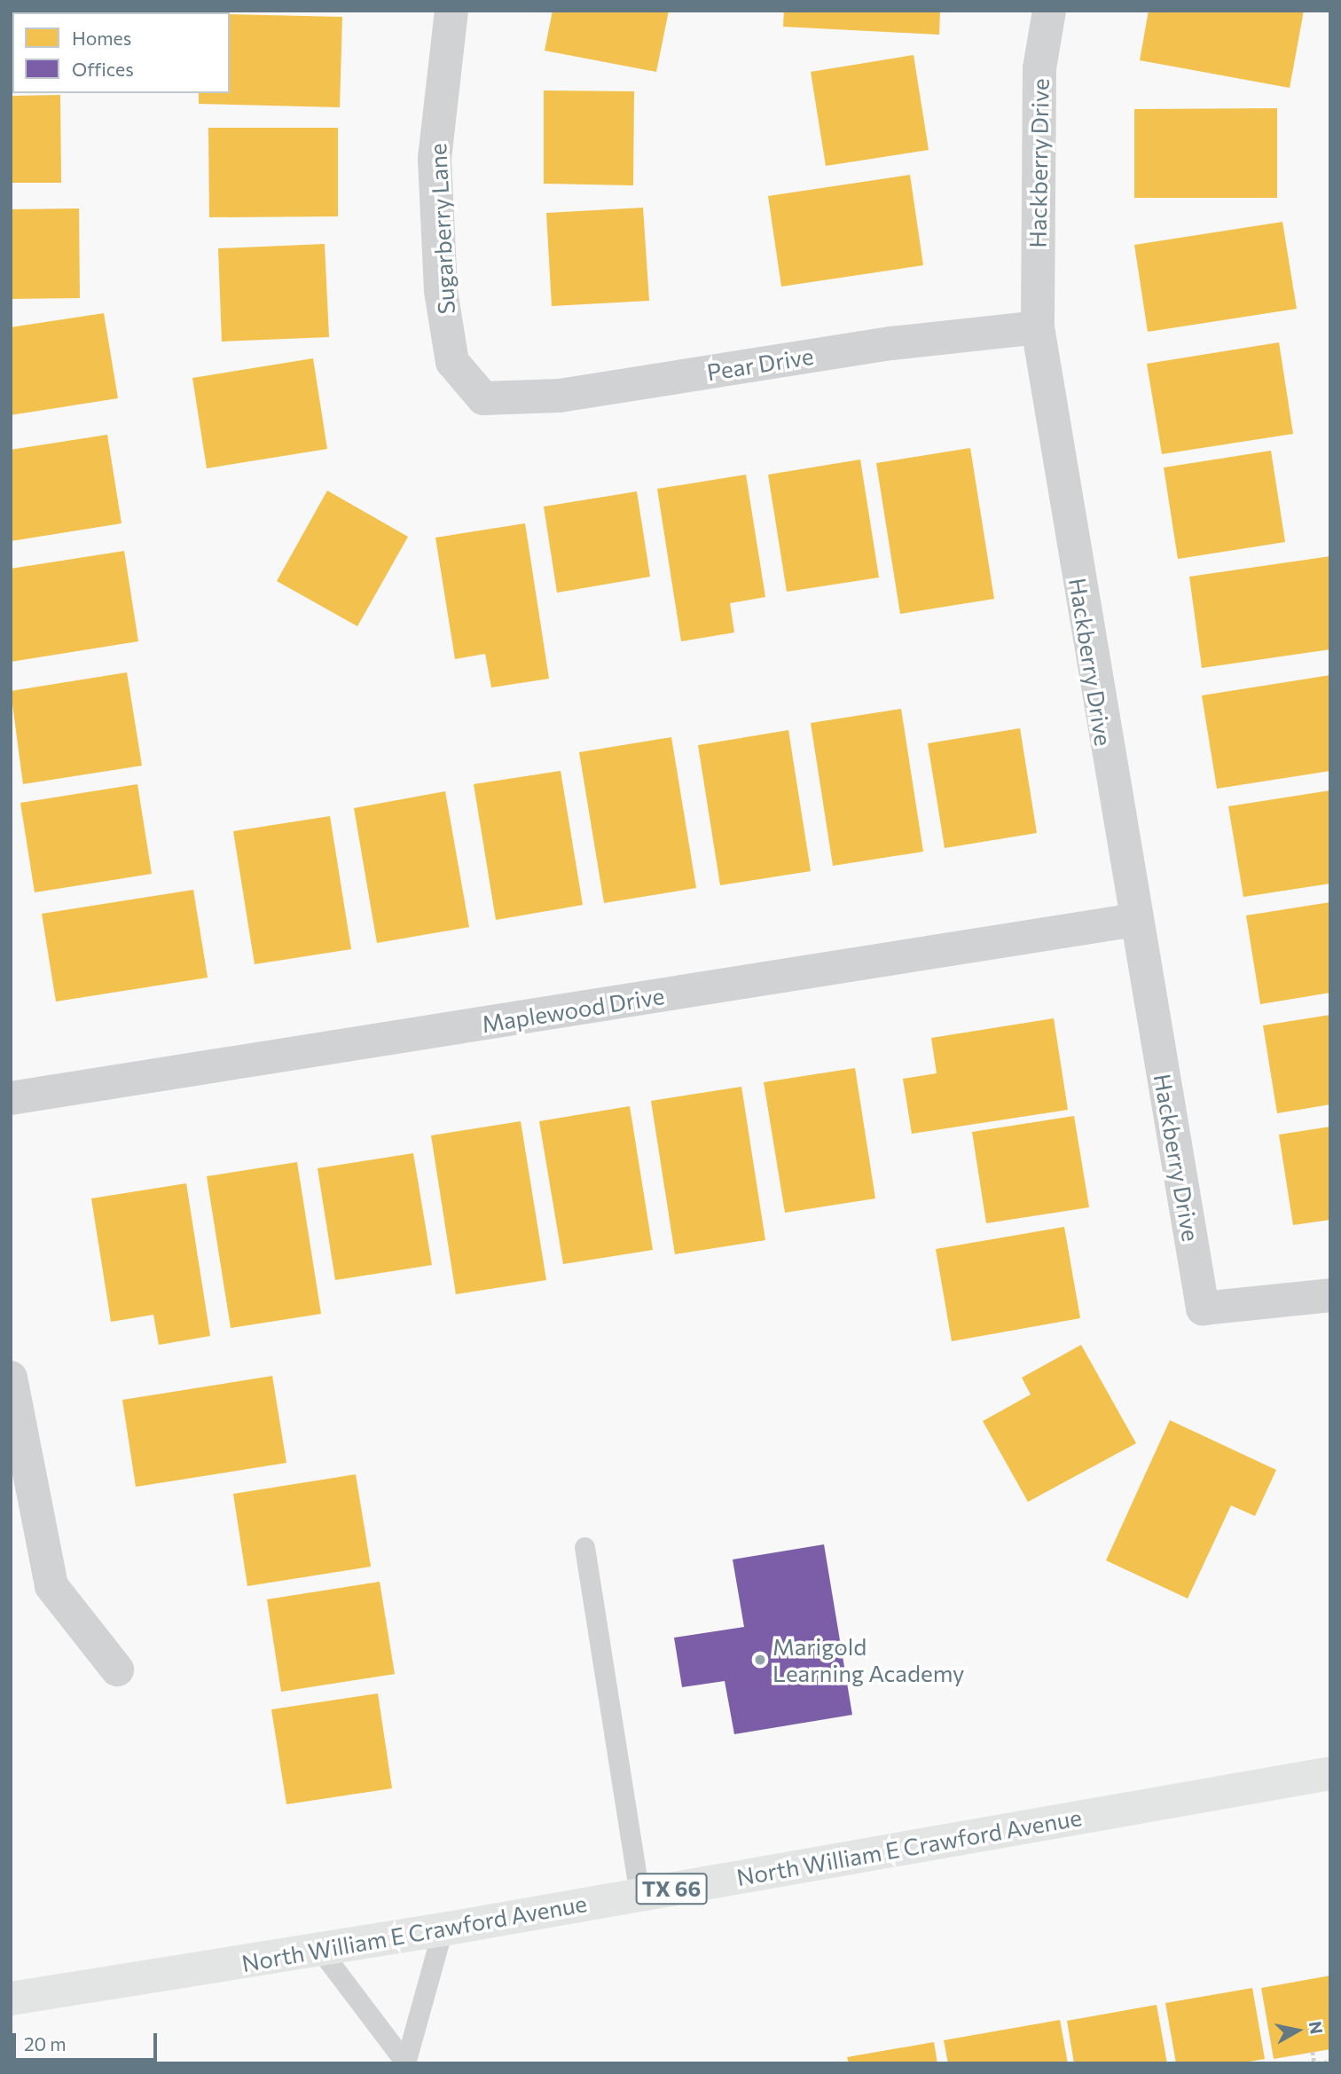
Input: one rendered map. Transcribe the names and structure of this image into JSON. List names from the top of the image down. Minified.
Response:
{"streets":{"main road":["North William E Crawford Avenue","TX 66"],"street":["Hackberry Drive","Sugarberry Lane","Pear Drive","Maplewood Drive"]},"crossings":[["Hackberry Drive","Pear Drive"],["Hackberry Drive","Maplewood Drive"],["Sugarberry Lane","Pear Drive"]],"places":["Marigold Learning Academy"],"legend":["Homes","Offices"],"scale_bar":"20 m","north":"right"}
